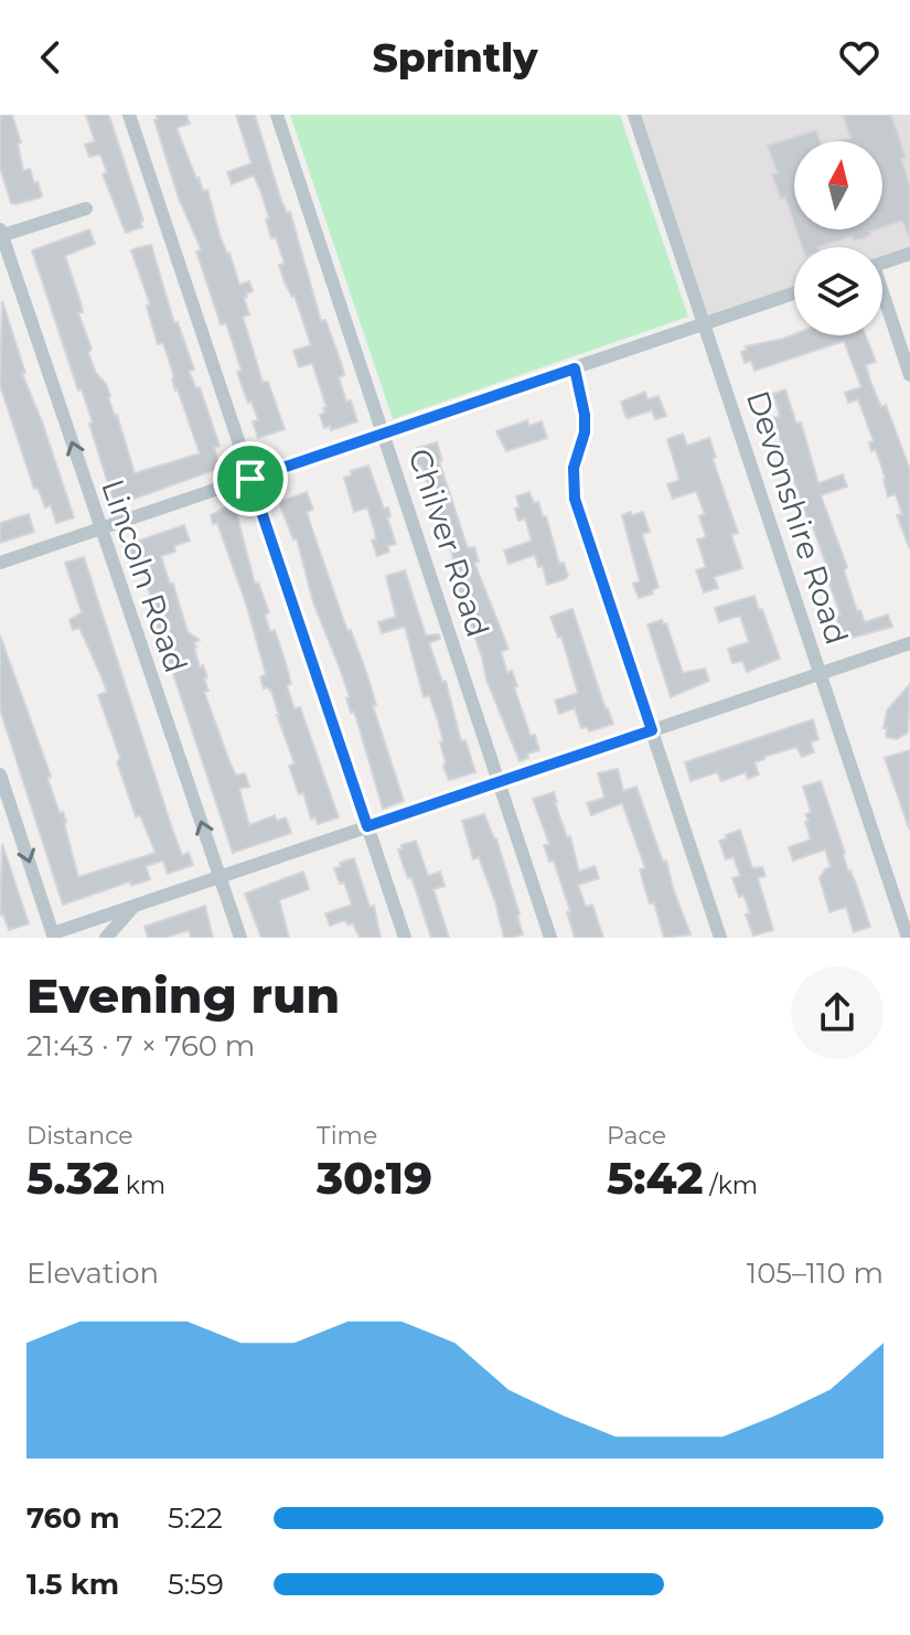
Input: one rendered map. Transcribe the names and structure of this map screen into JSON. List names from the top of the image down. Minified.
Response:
{"streets":{"street":["Devonshire Road","Chilver Road","Lincoln Road"]},"one_way":["Lincoln Road"],"north":"top","page":{"header":"Sprintly","heading":["Evening run","21:43 · 7 × 760 m"],"stats":[["Distance","5.32 km"],["Time","30:19"],["Pace","5:42 /km"]],"chart":["Elevation","105–110 m"],"list":[{"name":"760 m","note":"5:22"},{"name":"1.5 km","note":"5:59"}]}}
